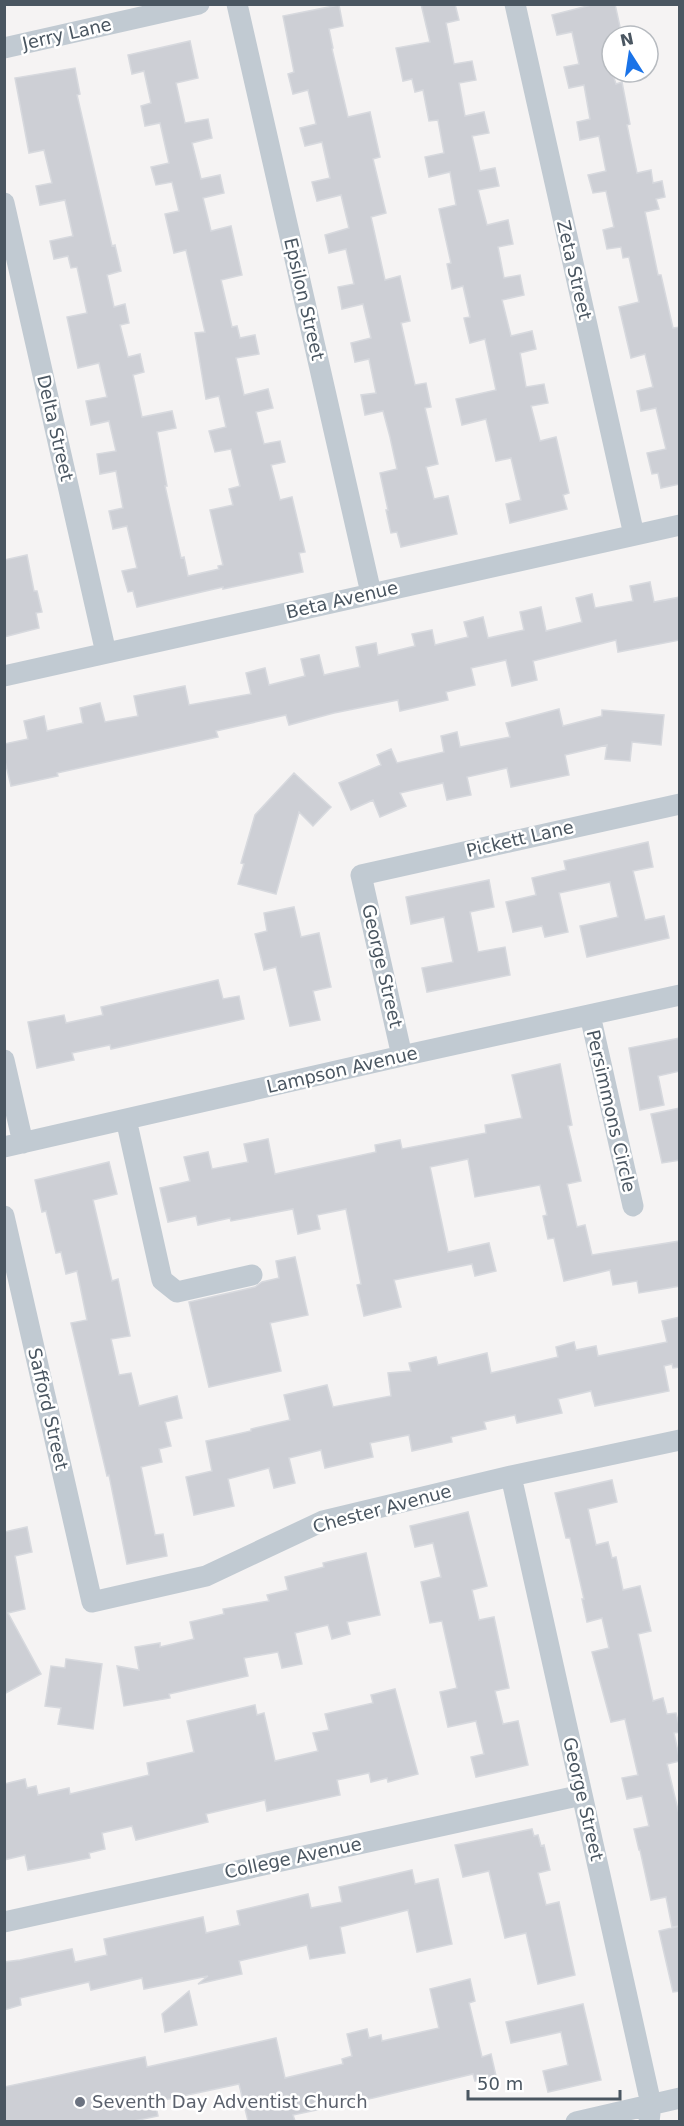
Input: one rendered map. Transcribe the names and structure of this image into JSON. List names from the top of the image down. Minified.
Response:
{"streets":{"street":["Jerry Lane","Zeta Street","Epsilon Street","Delta Street","Beta Avenue","Pickett Lane","George Street","Lampson Avenue","Persimmons Circle","Safford Street","Chester Avenue","College Avenue"]},"crossings":[["Zeta Street","Beta Avenue"],["Epsilon Street","Beta Avenue"],["Delta Street","Beta Avenue"],["Pickett Lane","George Street"],["George Street","Lampson Avenue"],["George Street","Chester Avenue"],["George Street","College Avenue"],["Lampson Avenue","Persimmons Circle"],["Safford Street","Chester Avenue"]],"places":["Seventh Day Adventist Church"],"scale_bar":"50 m","north":"top"}
